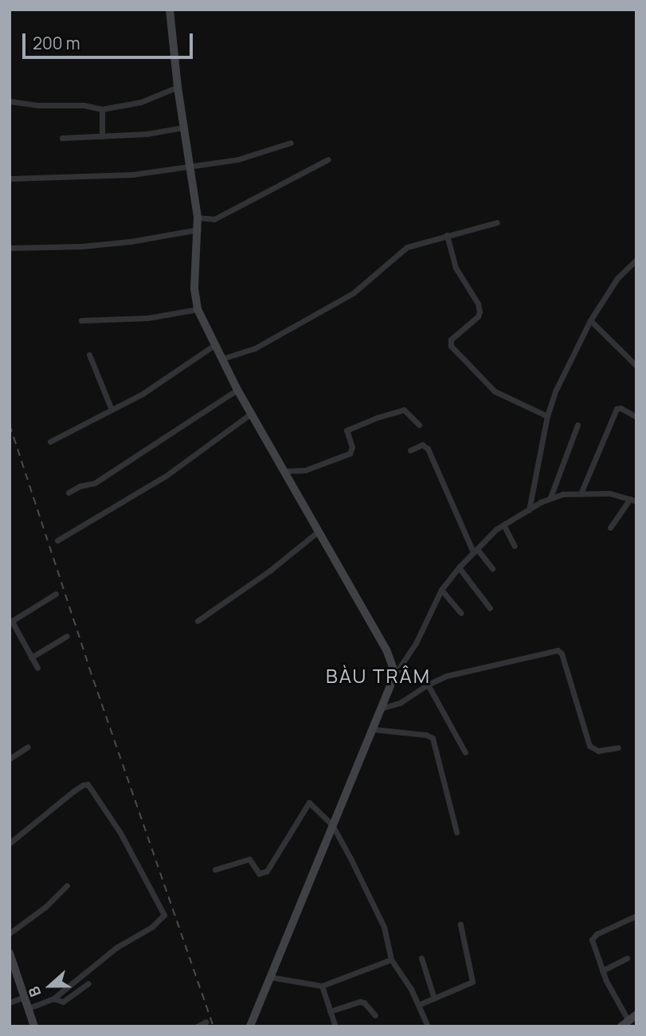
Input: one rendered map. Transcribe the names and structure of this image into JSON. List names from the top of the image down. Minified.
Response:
{"districts":["BÀU TRÂM"],"scale_bar":"200 m","north":"left"}
